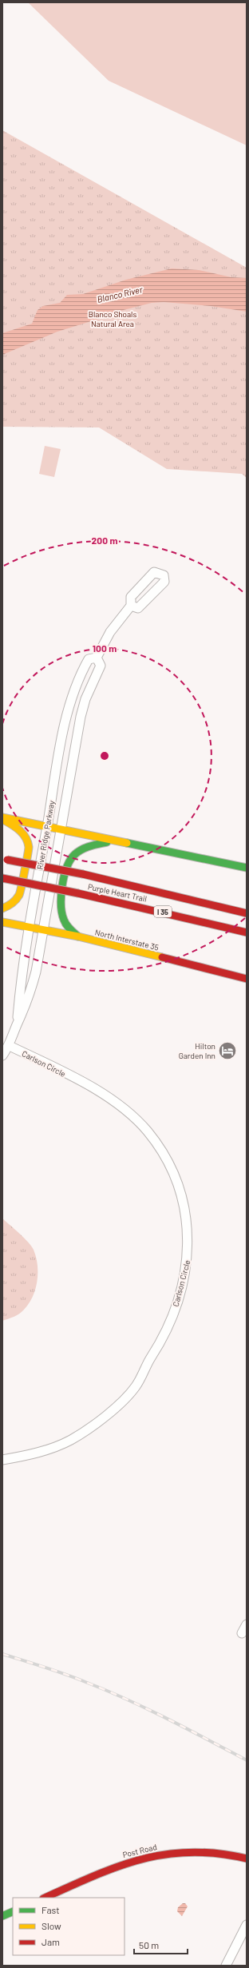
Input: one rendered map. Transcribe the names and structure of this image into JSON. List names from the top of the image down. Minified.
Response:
{"streets":{"main road":["Purple Heart Trail","I 35","North Interstate 35","Post Road"],"street":["River Ridge Parkway","Carlson Circle"]},"crossings":[["River Ridge Parkway","North Interstate 35"],["River Ridge Parkway","Carlson Circle"]],"water":["Blanco River"],"parks":["Blanco Shoals Natural Area"],"places":{"hotel":["Hilton Garden Inn"]},"legend":["Fast","Slow","Jam"],"scale_bar":"50 m","rings":["200 m","100 m"]}
